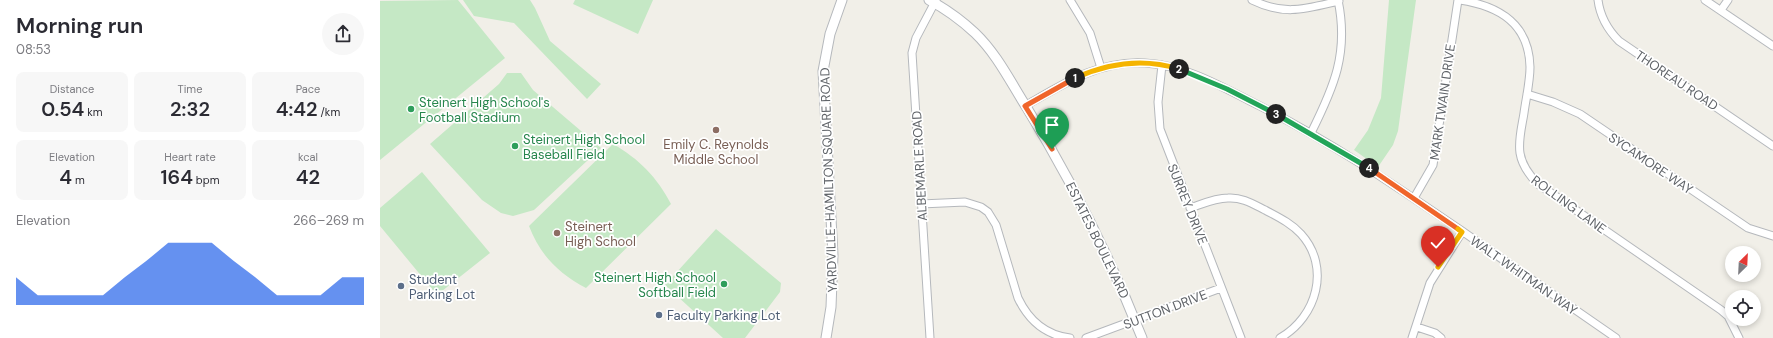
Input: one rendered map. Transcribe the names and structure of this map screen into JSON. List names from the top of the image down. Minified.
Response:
{"streets":{"street":["THOREAU ROAD","MARK TWAIN DRIVE","SYCAMORE WAY","ALBEMARLE ROAD","YARDVILLE-HAMILTON SQUARE ROAD","SURREY DRIVE","ROLLING LANE","ESTATES BOULEVARD","WALT WHITMAN WAY","SUTTON DRIVE"]},"crossings":[["MARK TWAIN DRIVE","ROLLING LANE"],["MARK TWAIN DRIVE","WALT WHITMAN WAY"],["SYCAMORE WAY","ROLLING LANE"],["ALBEMARLE ROAD","ESTATES BOULEVARD"],["SURREY DRIVE","WALT WHITMAN WAY"],["SURREY DRIVE","SUTTON DRIVE"],["ESTATES BOULEVARD","WALT WHITMAN WAY"],["ESTATES BOULEVARD","SUTTON DRIVE"]],"places":["Steinert High School's Football Stadium","Emily C. Reynolds Middle School","Steinert High School Baseball Field","Steinert High School","Steinert High School Softball Field","Student Parking Lot","Faculty Parking Lot"],"north":"top right","page":{"heading":["Morning run","08:53"],"pins":["2","1","3","4"],"stats":[["Distance","0.54 km"],["Time","2:32"],["Pace","4:42 /km"],["Elevation","4 m"],["Heart rate","164 bpm"],["kcal","42"]],"chart":["Elevation","266–269 m"]}}
